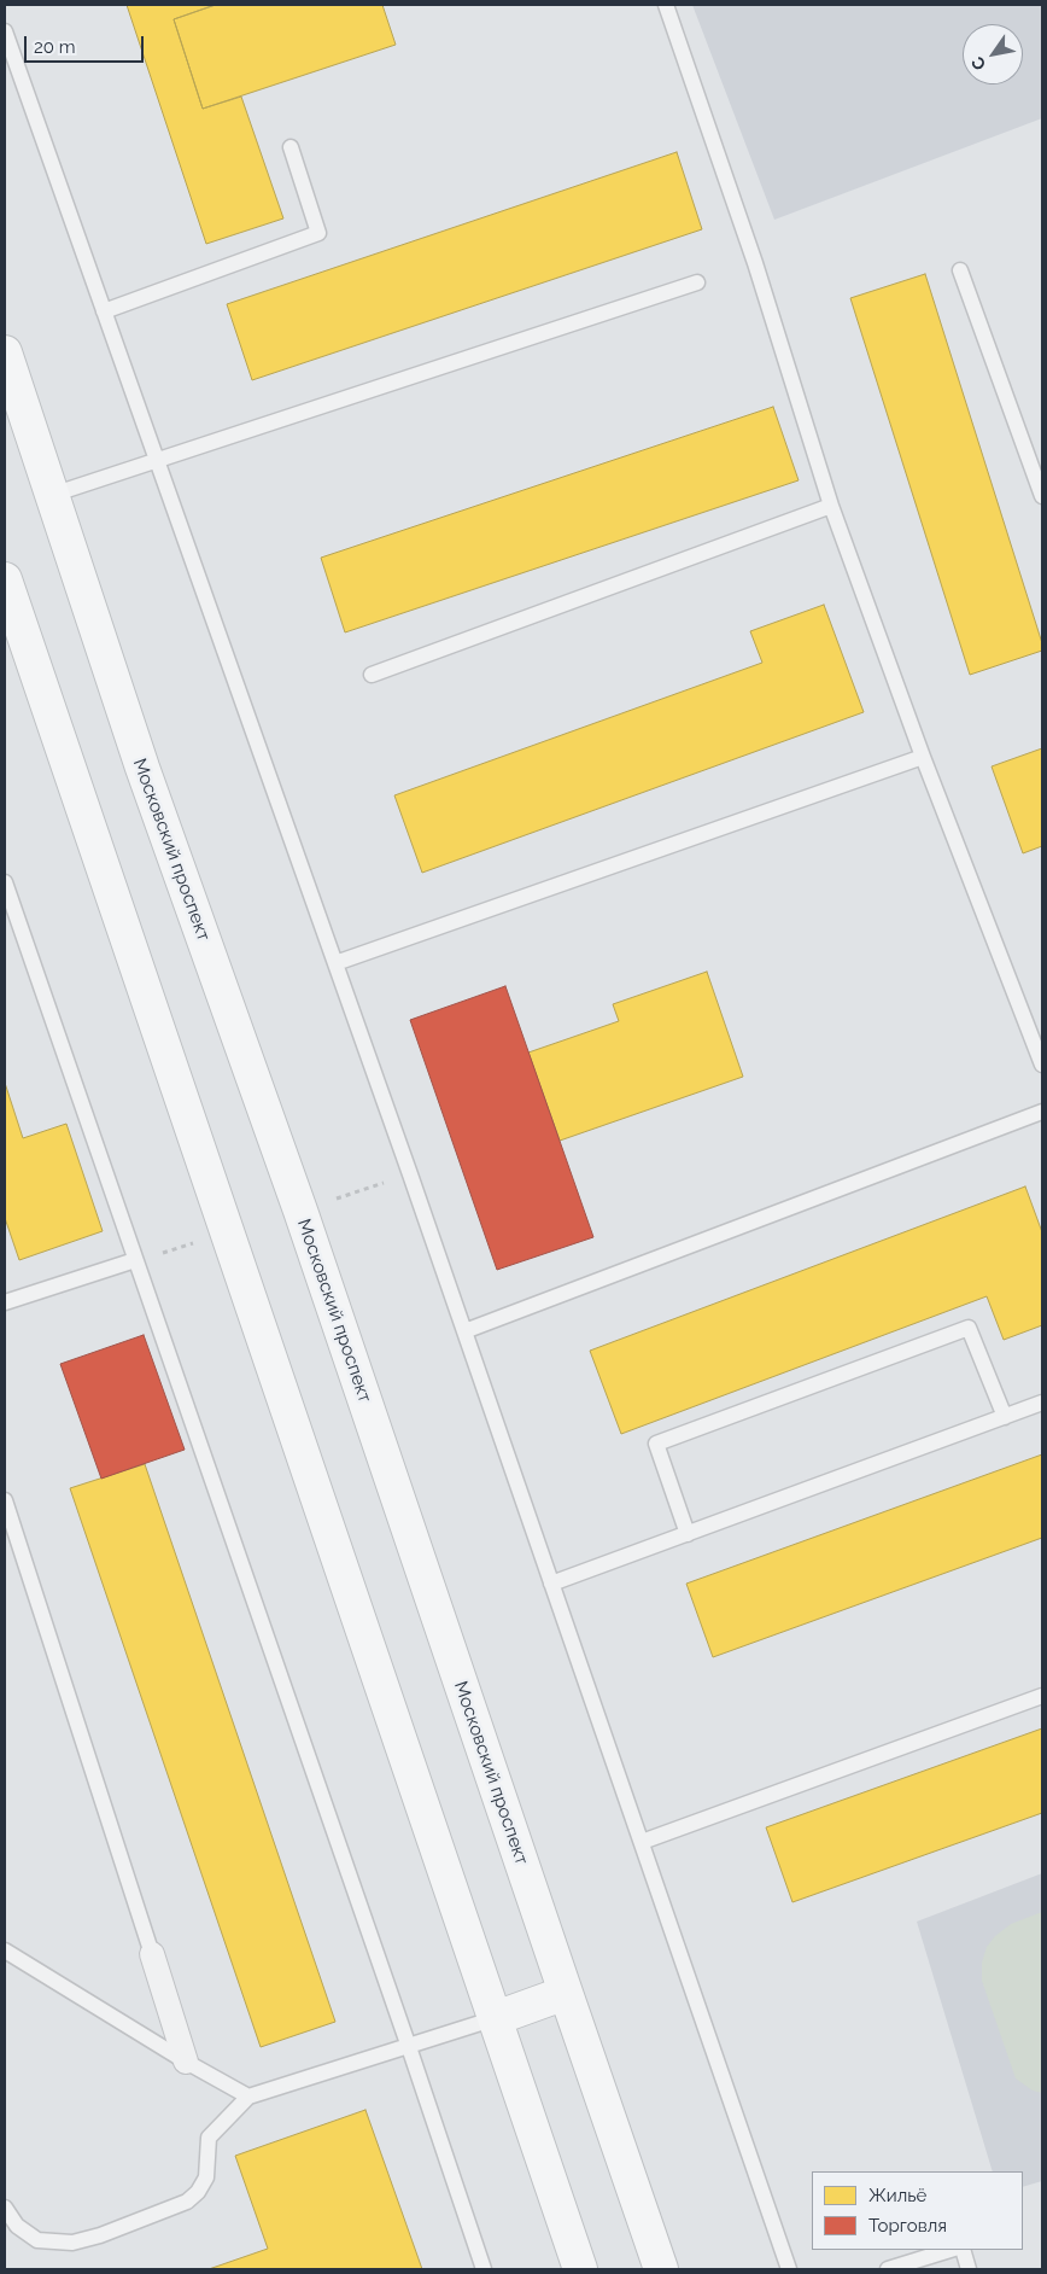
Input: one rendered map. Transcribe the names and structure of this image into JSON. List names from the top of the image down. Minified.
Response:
{"streets":{"main road":["Московский проспект"]},"legend":["Жильё","Торговля"],"scale_bar":"20 m","north":"bottom left"}
